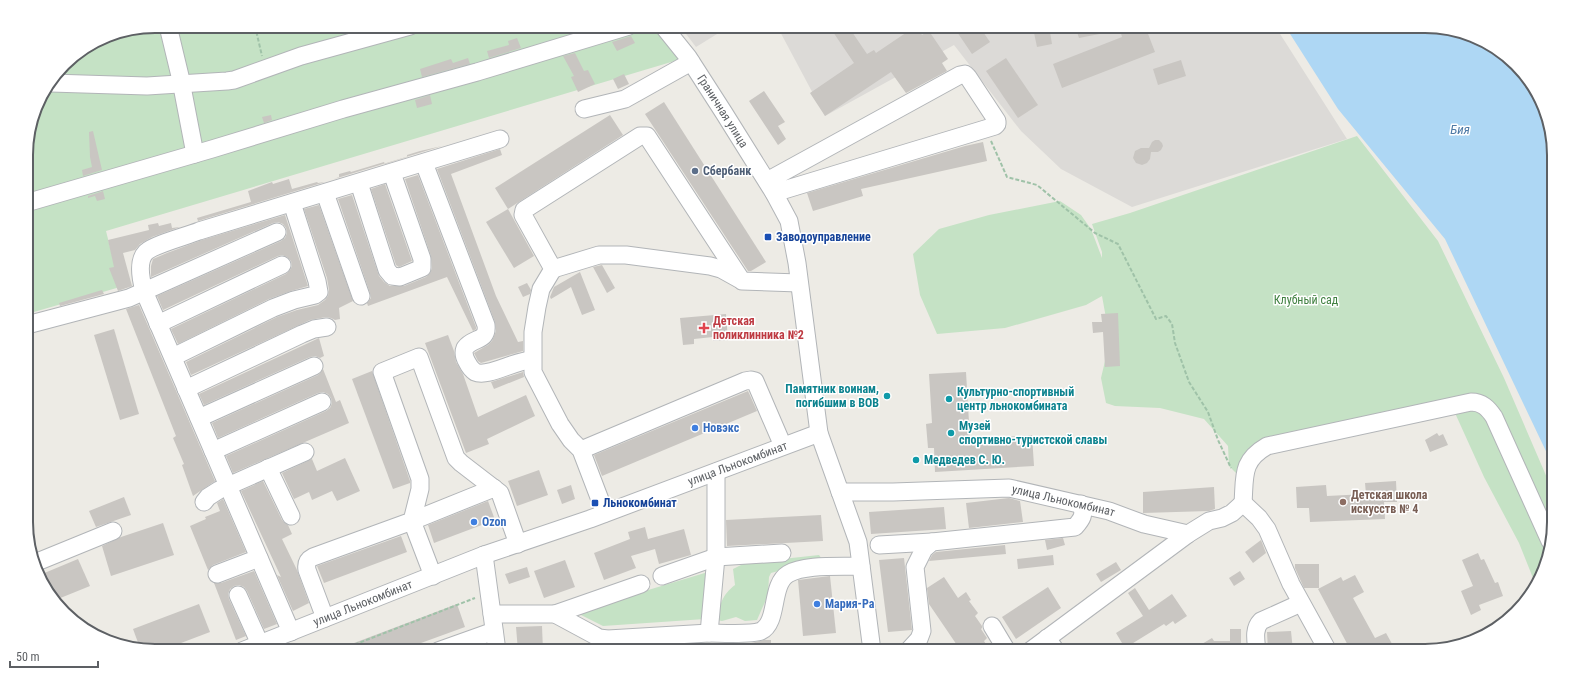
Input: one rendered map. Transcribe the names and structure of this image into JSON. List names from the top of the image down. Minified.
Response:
{"streets":{"street":["Граничная улица","улица Льнокомбинат"]},"crossings":[["Граничная улица","улица Льнокомбинат"]],"water":["Бия"],"parks":["Клубный сад"],"places":{"other":["Сбербанк","Памятник воинам, погибшим в ВОВ","Культурно-спортивный центр льнокомбината","Новэкс","Музей спортивно-туристской славы","Медведев С. Ю.","Детская школа искусств № 4","Ozon","Мария-Ра"],"transit":["Заводоуправление","Льнокомбинат"],"health":["Детская поликлинника №2"]},"scale_bar":"50 m"}
